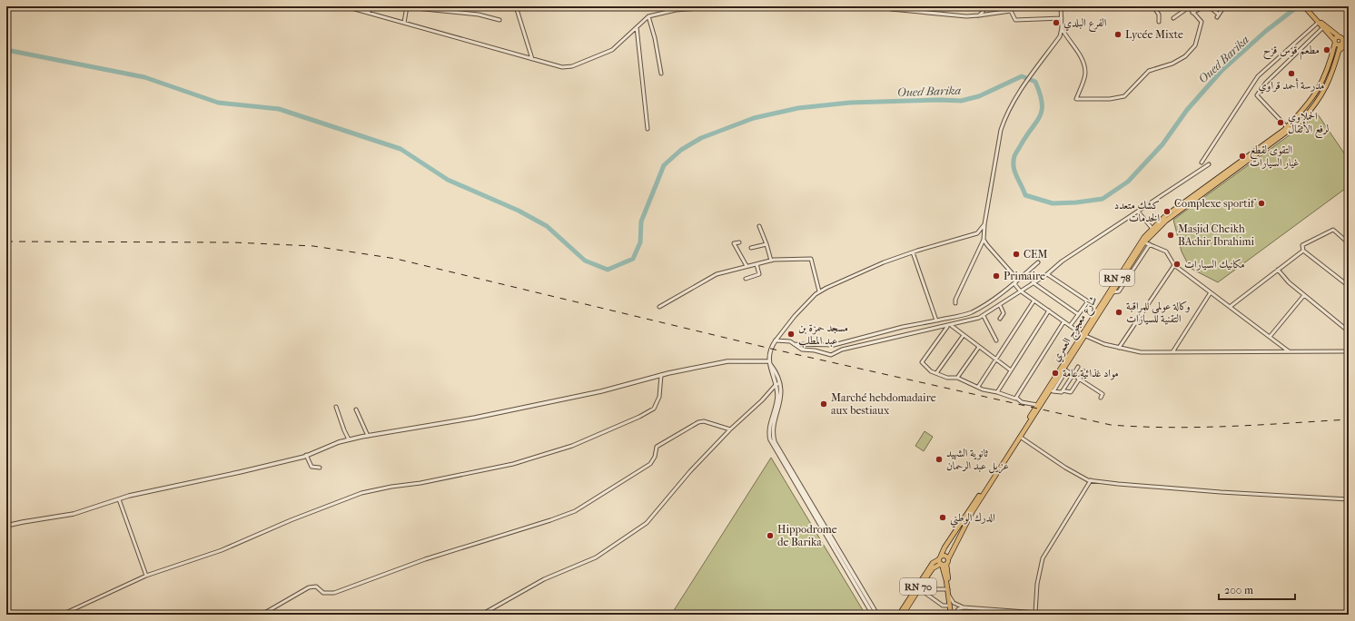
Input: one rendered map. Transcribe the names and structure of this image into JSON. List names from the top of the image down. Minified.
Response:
{"streets":{"main road":["RN 78","شارع معجوج العمري","RN 70"]},"crossings":[["RN 78","شارع معجوج العمري"],["RN 78","RN 70"],["شارع معجوج العمري","RN 70"]],"water":["Oued Barika"],"places":["الفرع البلدي","Lycée Mixte","مطعم قوس قزح","مدرسة أحمد قراوي","الحملاوي لرفع الأثقال","التقوى لقطع غيار السيارات","Complexe sportif","كشك متعدد الخدمات","Masjid Cheikh BAchir Ibrahimi","CEM","مكانيك السيارات","Primaire","وكالة عولمي للمراقبة التقنية للسيارات","مسجد حمزة بن عبد المطلب","مواد غذائية عامة","Marché hebdomadaire aux bestiaux","ثانوية الشهيد عزيل عبد الرحمان","الدرك الوطني","Hippodrome de Barika"],"scale_bar":"200 m"}
